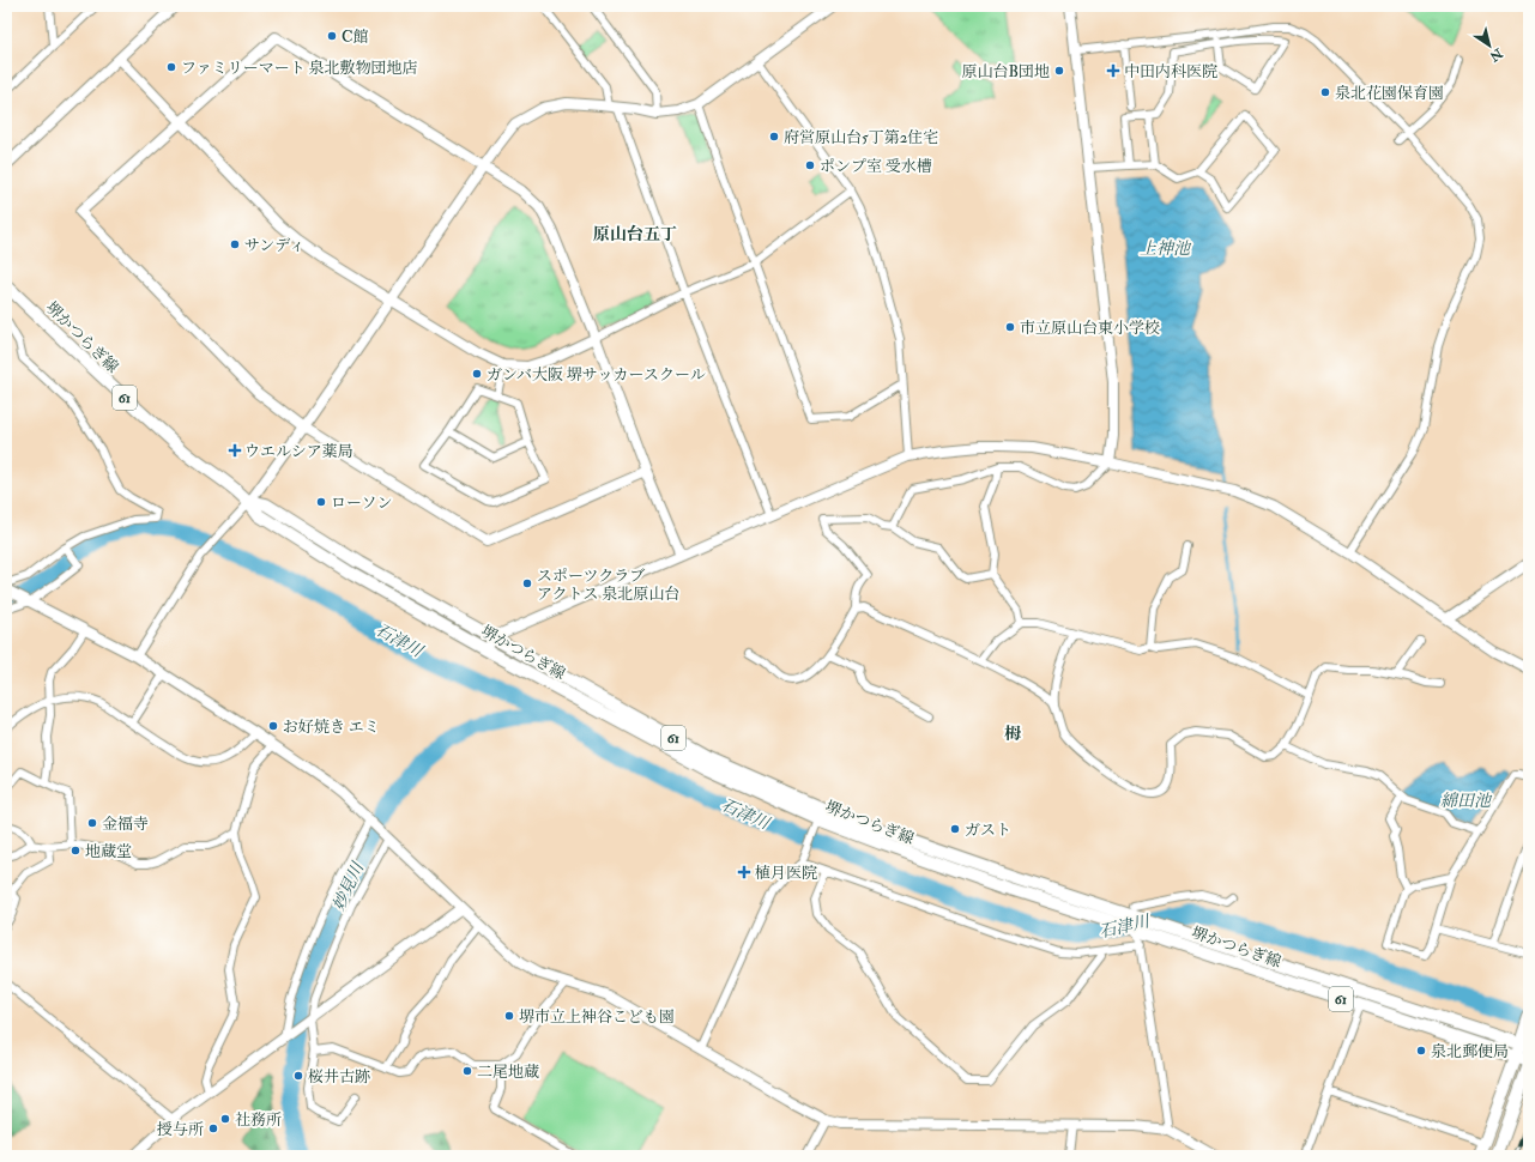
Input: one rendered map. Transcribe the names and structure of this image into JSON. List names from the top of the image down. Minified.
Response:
{"streets":{"main road":["堺かつらぎ線","61"]},"districts":["原山台五丁","栂"],"water":["上神池","石津川","綿田池","妙見川"],"places":{"other":["C館","ファミリーマート 泉北敷物団地店","原山台B団地","泉北花園保育園","府営原山台5丁第2住宅","ポンプ室 受水槽","サンディ","市立原山台東小学校","ガンバ大阪 堺サッカースクール","ローソン","スポーツクラブ アクトス 泉北原山台","お好焼き エミ","金福寺","ガスト","地蔵堂","堺市立上神谷こども園","泉北郵便局","二尾地蔵","桜井古跡","社務所","授与所"],"health":["中田内科医院","ウエルシア薬局","植月医院"]},"north":"bottom right"}
